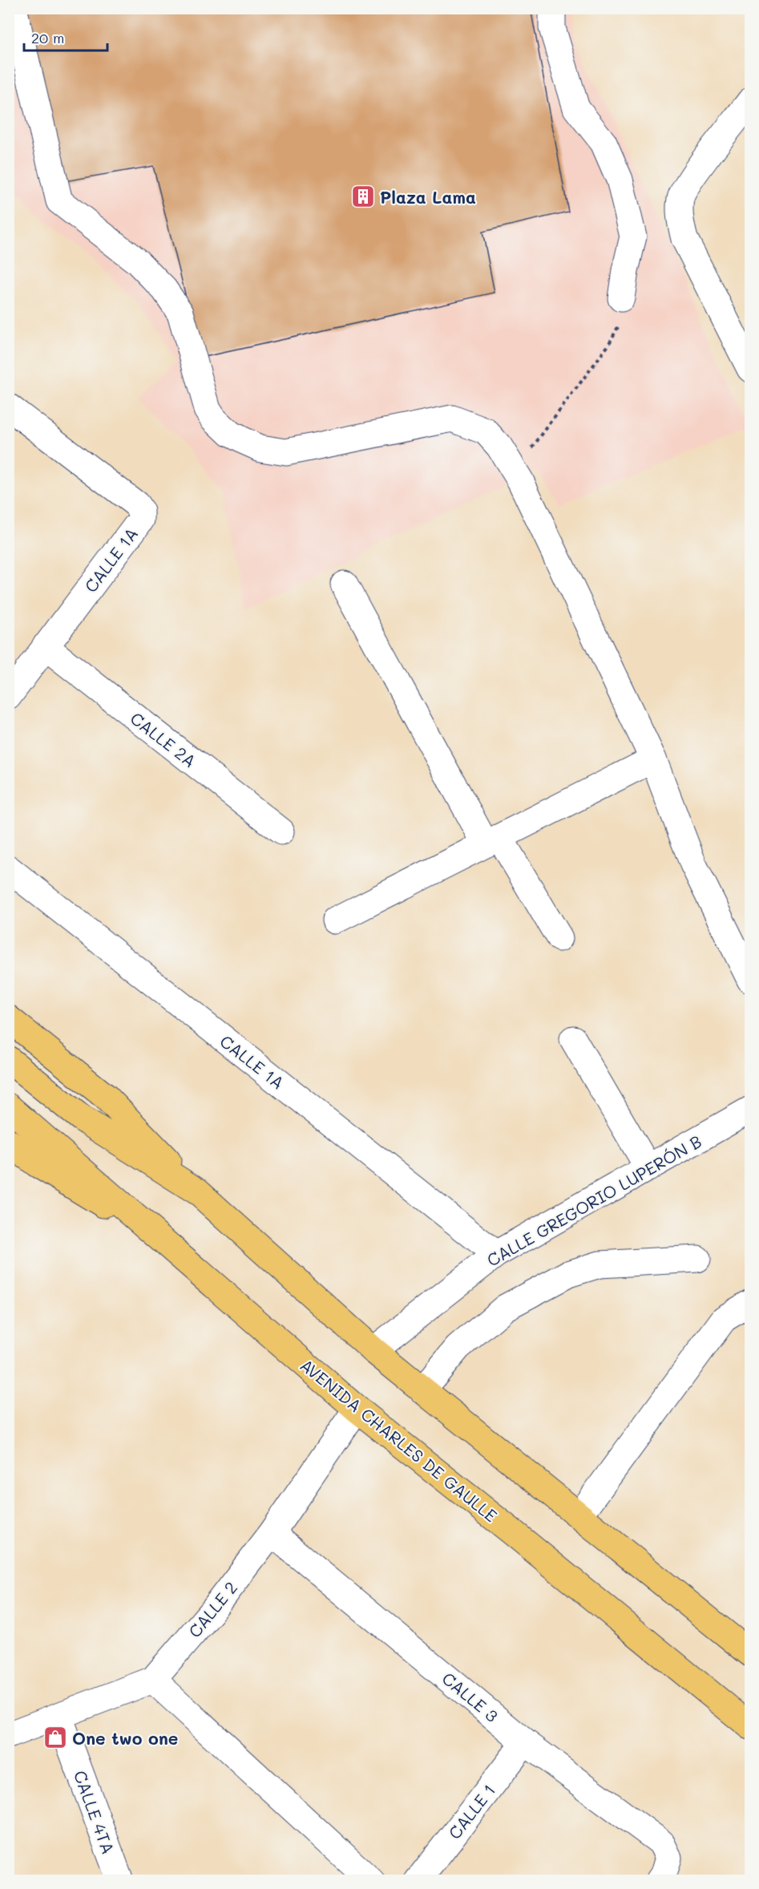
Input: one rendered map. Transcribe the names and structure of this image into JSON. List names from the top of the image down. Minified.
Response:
{"streets":{"main road":["AVENIDA CHARLES DE GAULLE"],"street":["CALLE 1A","CALLE 2A","CALLE GREGORIO LUPERÓN B","CALLE 2","CALLE 3","CALLE 1","CALLE 4TA"]},"crossings":[["CALLE 1A","CALLE 2A"],["CALLE 1A","CALLE GREGORIO LUPERÓN B"],["AVENIDA CHARLES DE GAULLE","CALLE 2"],["CALLE 2","CALLE 3"],["CALLE 2","CALLE 4TA"],["CALLE 3","CALLE 1"]],"places":{"building":["Plaza Lama"],"shop":["One two one"]},"scale_bar":"20 m"}
